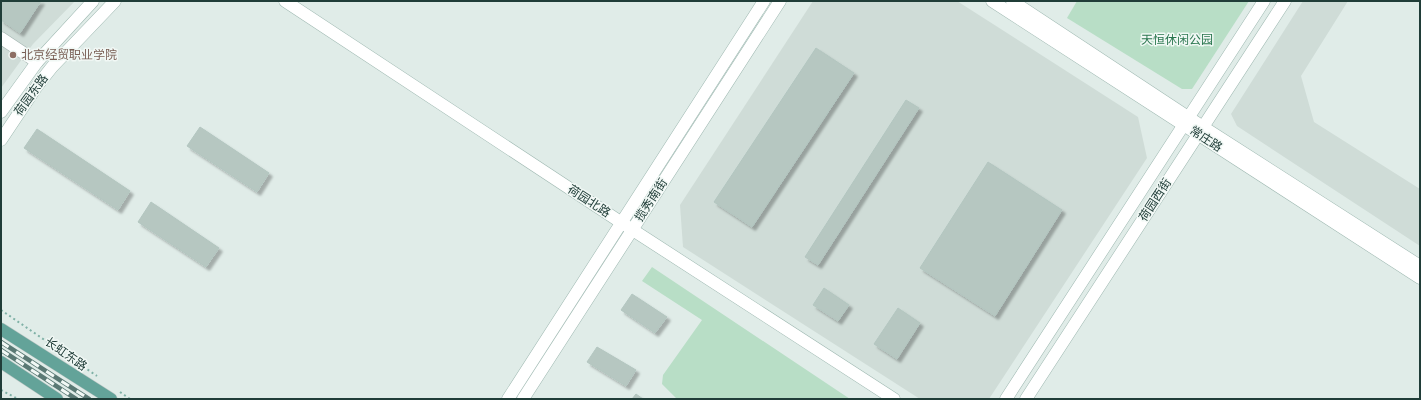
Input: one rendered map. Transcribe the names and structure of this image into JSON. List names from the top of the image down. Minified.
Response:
{"streets":{"main road":["长虹东路"],"street":["荷园东路","常庄路","揽秀南街","荷园西街","荷园北路"]},"crossings":[["常庄路","荷园西街"],["揽秀南街","荷园北路"]],"parks":["天恒休闲公园"],"places":["北京经贸职业学院"]}
